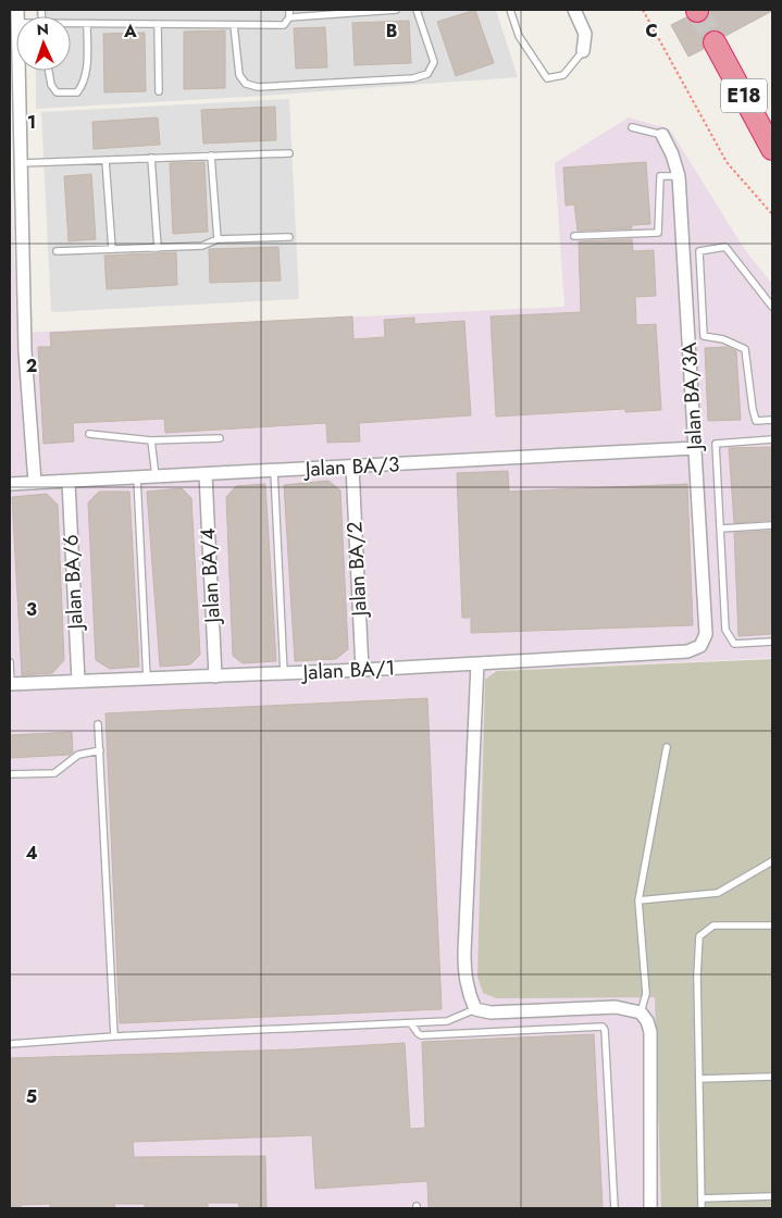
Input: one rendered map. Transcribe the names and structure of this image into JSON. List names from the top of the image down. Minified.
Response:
{"streets":{"highway":["E18"],"street":["Jalan BA/3A","Jalan BA/3","Jalan BA/2","Jalan BA/4","Jalan BA/6","Jalan BA/1"]},"crossings":[["Jalan BA/3A","Jalan BA/3"],["Jalan BA/3A","Jalan BA/1"],["Jalan BA/3","Jalan BA/2"],["Jalan BA/3","Jalan BA/4"],["Jalan BA/3","Jalan BA/6"],["Jalan BA/2","Jalan BA/1"],["Jalan BA/4","Jalan BA/1"],["Jalan BA/6","Jalan BA/1"]],"north":"top","grid":{"columns":["A","B","C"],"rows":["1","2","3","4","5"]}}
